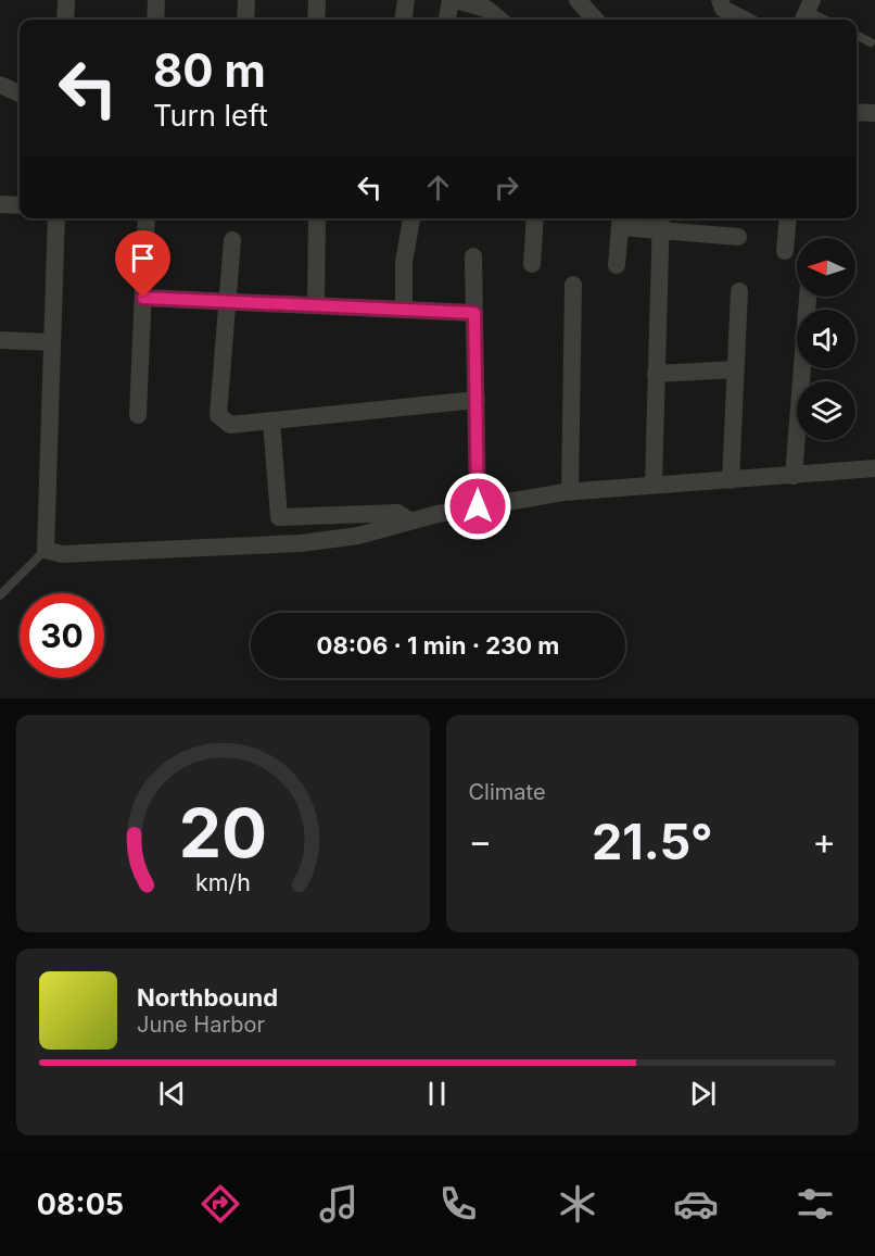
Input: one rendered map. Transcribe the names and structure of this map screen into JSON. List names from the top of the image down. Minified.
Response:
{"north":"left","page":{"turn":["80 m","Turn left"],"limit":"30","trip":"08:06 · 1 min · 230 m","tile":"Climate","heat":["−","21.5°","+"],"song":["Northbound","June Harbor"],"tabs":"08:05","gauge":["20","km/h"]}}
